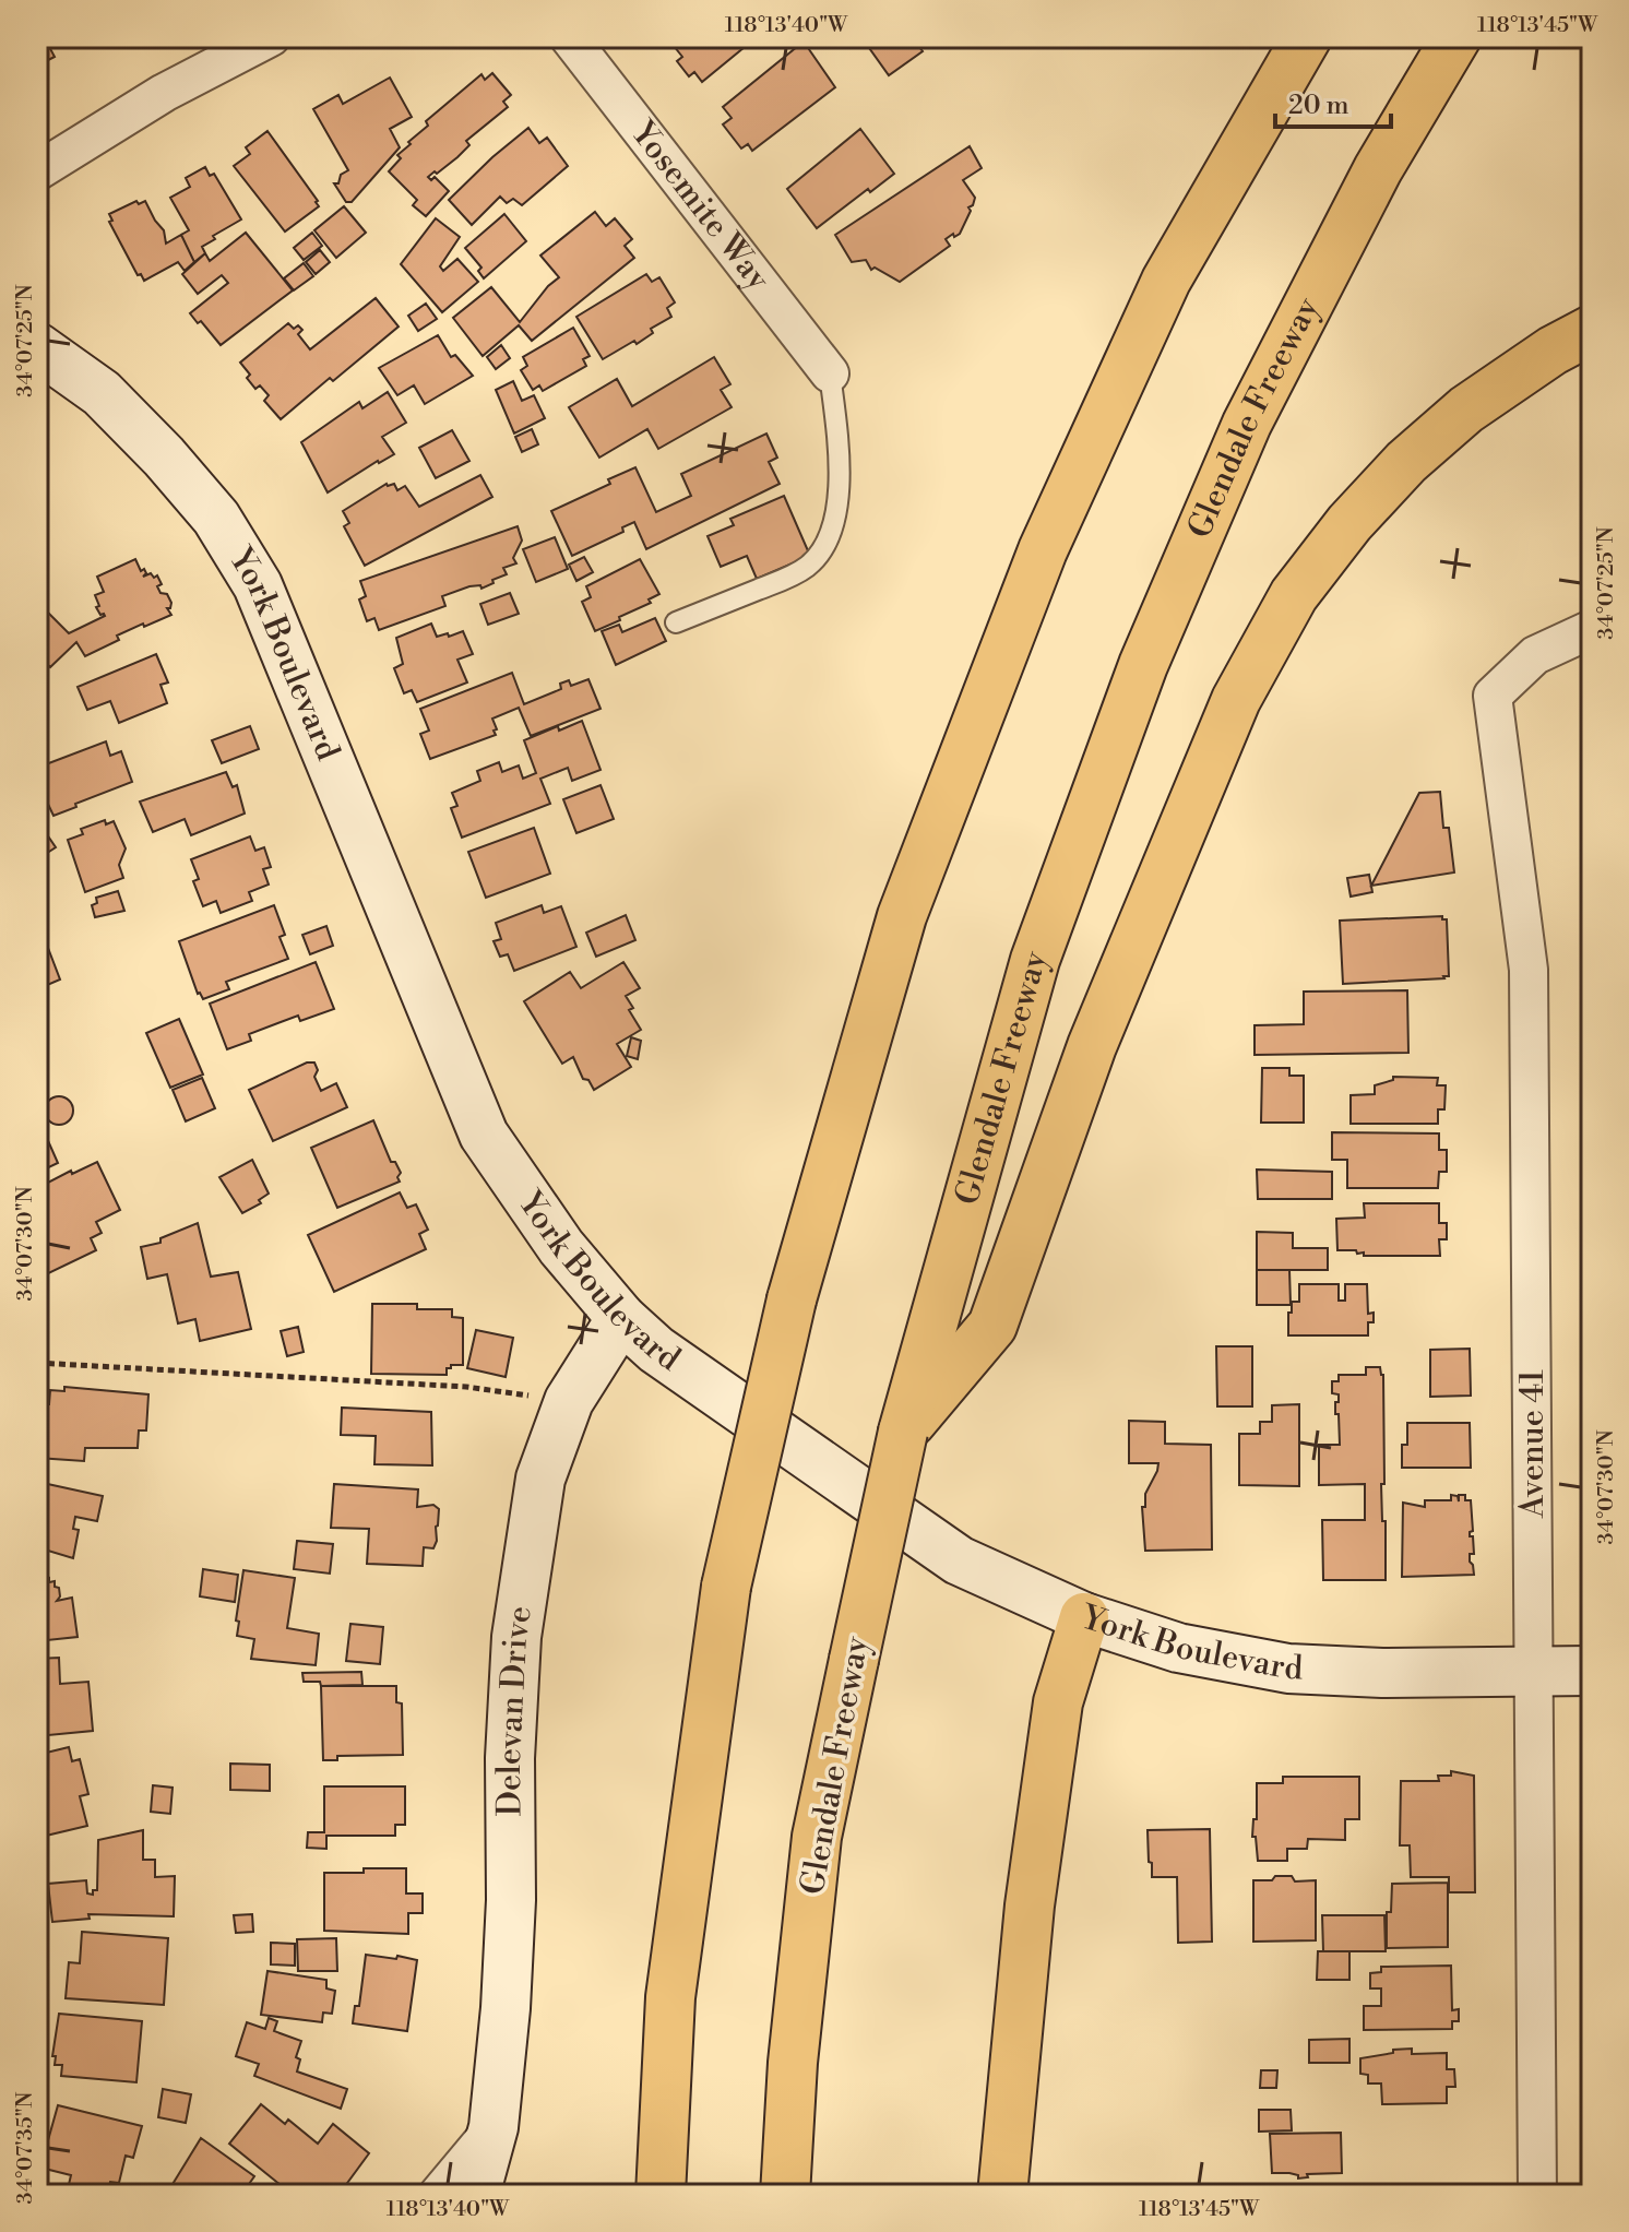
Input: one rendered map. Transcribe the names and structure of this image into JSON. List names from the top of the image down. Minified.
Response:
{"streets":{"highway":["Glendale Freeway"],"street":["Yosemite Way","York Boulevard","Avenue 41","Delevan Drive"]},"crossings":[["York Boulevard","Avenue 41"],["York Boulevard","Delevan Drive"]],"scale_bar":"20 m","coordinates":["118°13'40\"W","118°13'45\"W","34°07'25\"N","34°07'30\"N","34°07'35\"N"]}
